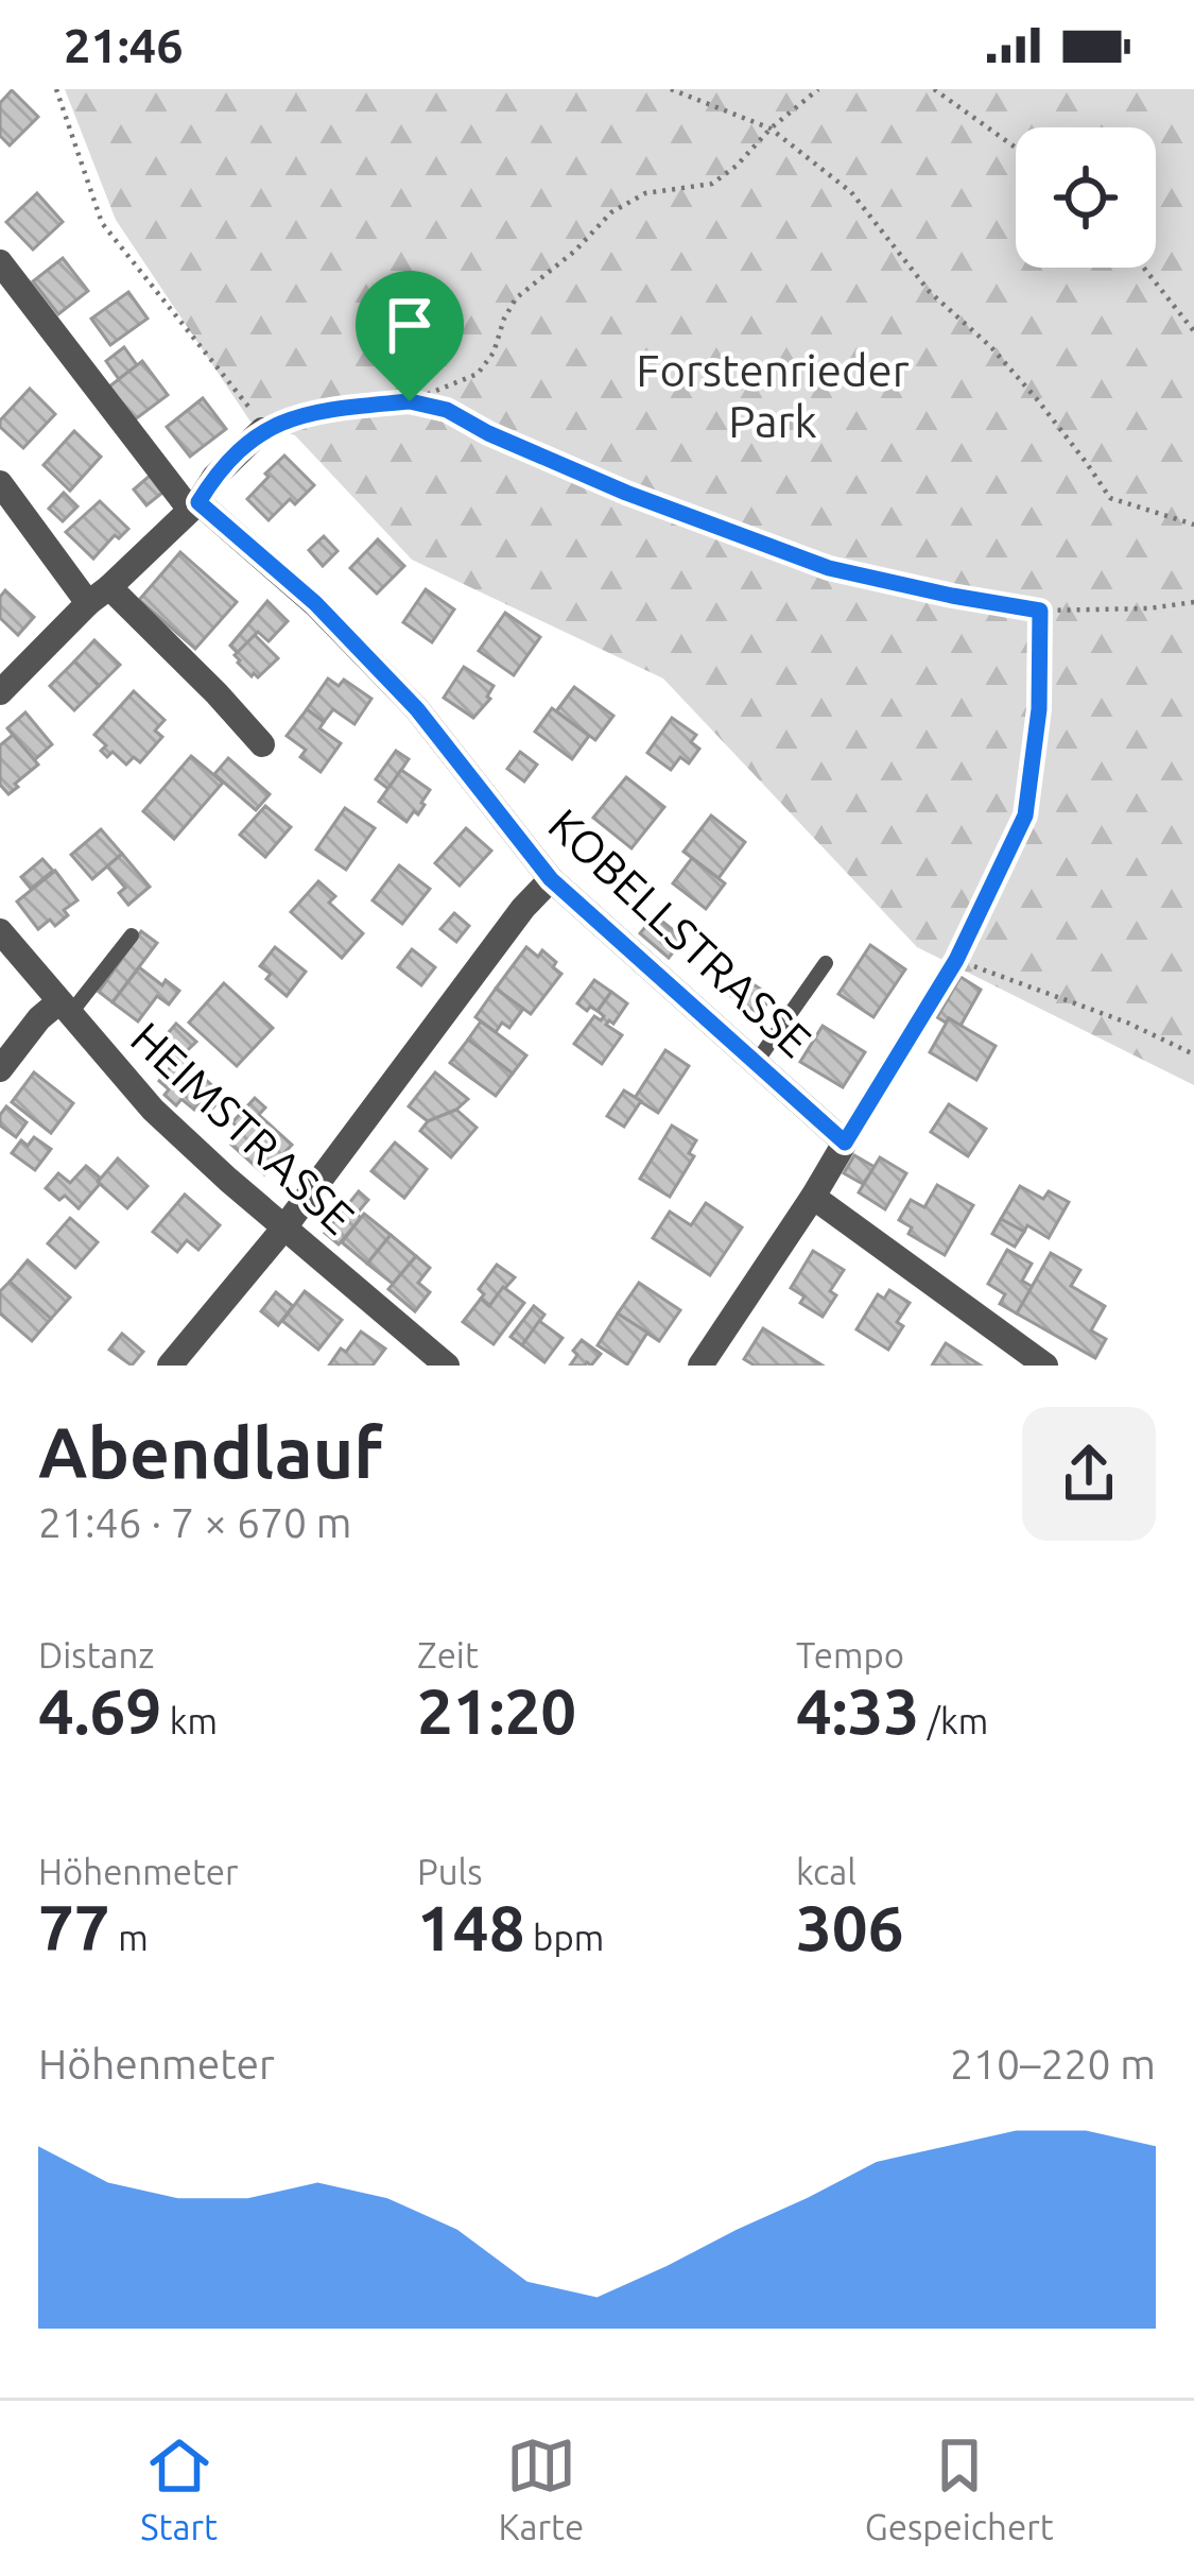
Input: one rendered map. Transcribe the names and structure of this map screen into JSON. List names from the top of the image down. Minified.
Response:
{"streets":{"street":["KOBELLSTRASSE","HEIMSTRASSE"]},"parks":["Forstenrieder Park"],"page":{"status":"21:46","heading":["Abendlauf","21:46 · 7 × 670 m"],"stats":[["Distanz","4.69 km"],["Zeit","21:20"],["Tempo","4:33 /km"],["Höhenmeter","77 m"],["Puls","148 bpm"],["kcal","306"]],"chart":["Höhenmeter","210–220 m"],"tabs":["Start","Karte","Gespeichert"]}}
